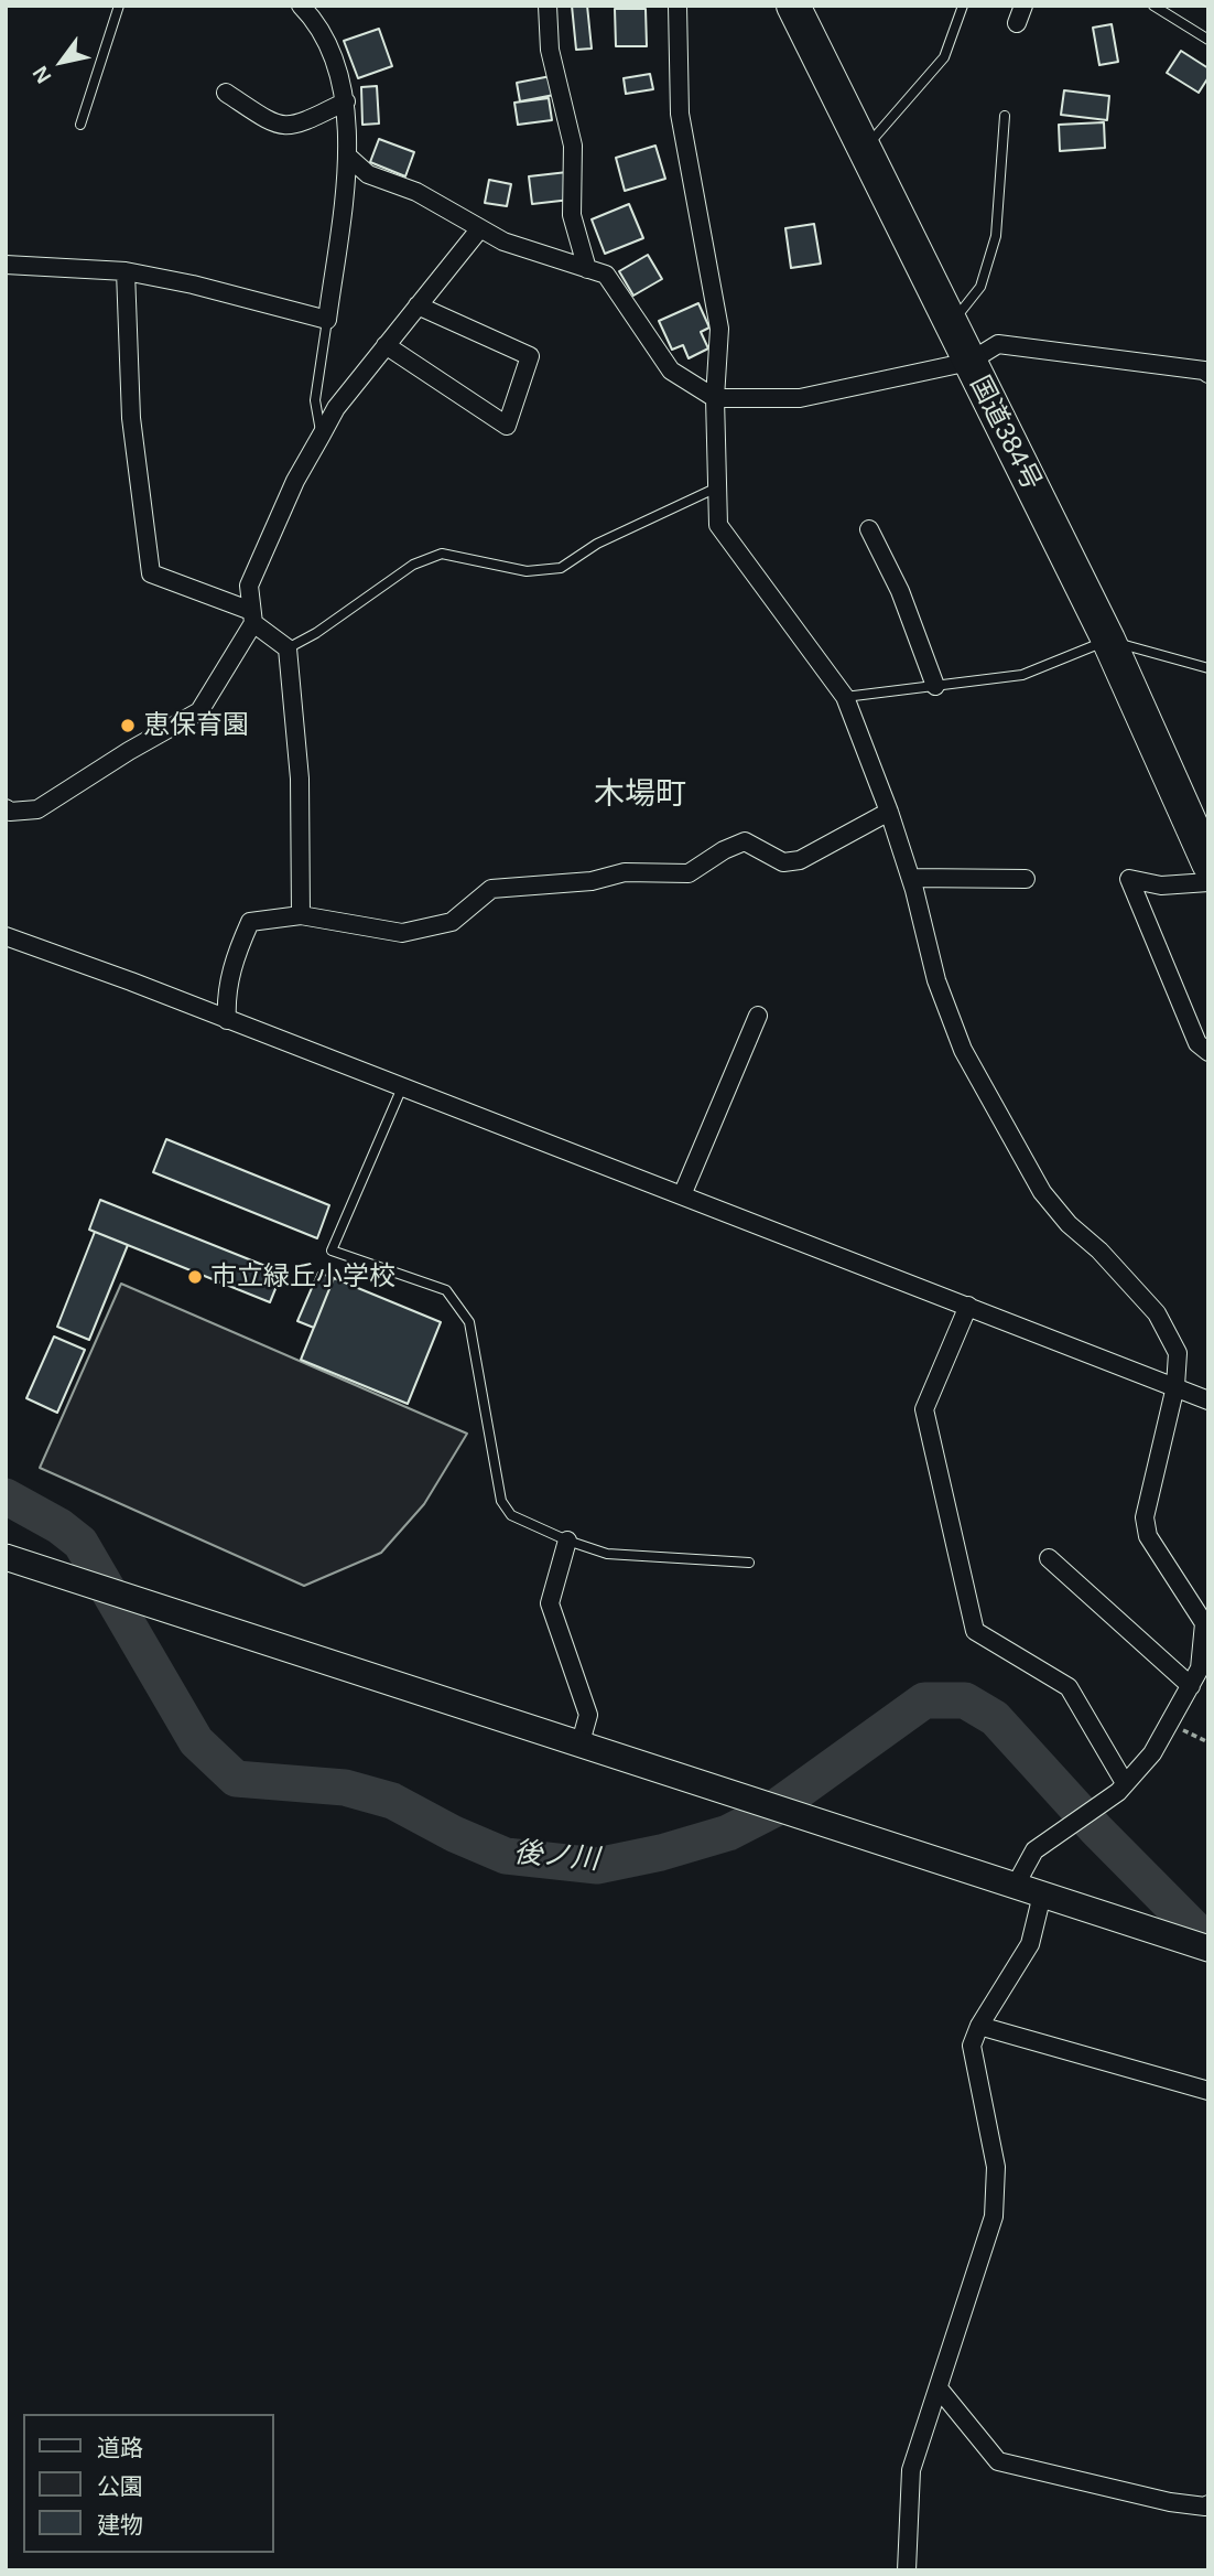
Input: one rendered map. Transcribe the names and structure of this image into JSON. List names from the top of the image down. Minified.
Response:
{"streets":{"highway":["国道384号"]},"districts":["木場町"],"water":["後ノ川"],"places":["恵保育園","市立緑丘小学校"],"legend":["道路","公園","建物"],"north":"bottom left"}
